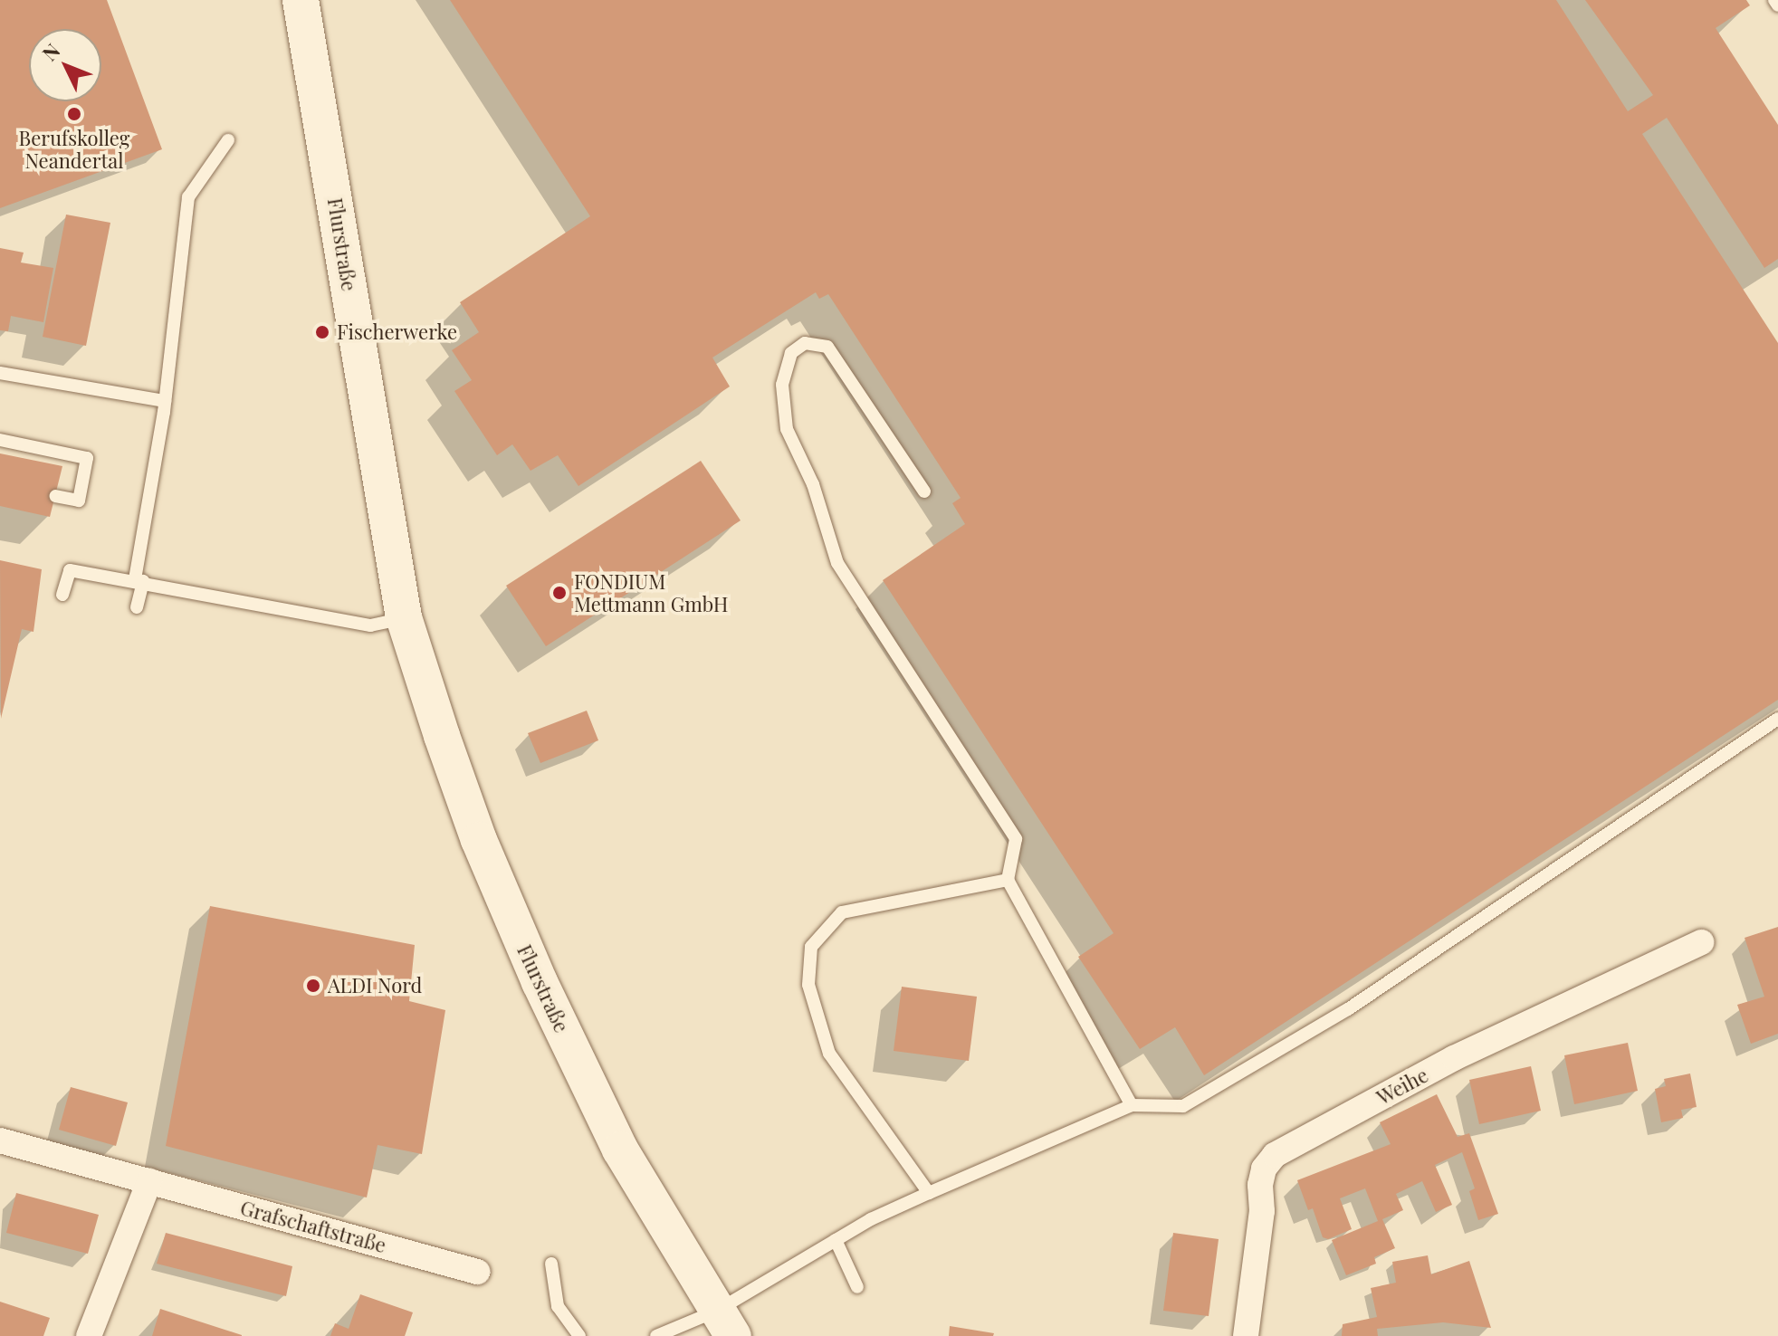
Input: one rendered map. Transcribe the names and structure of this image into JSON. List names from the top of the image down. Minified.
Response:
{"streets":{"main road":["Flurstraße"],"street":["Weihe","Grafschaftstraße"]},"places":["Berufskolleg Neandertal","Fischerwerke","FONDIUM Mettmann GmbH","ALDI Nord"],"north":"top left"}
